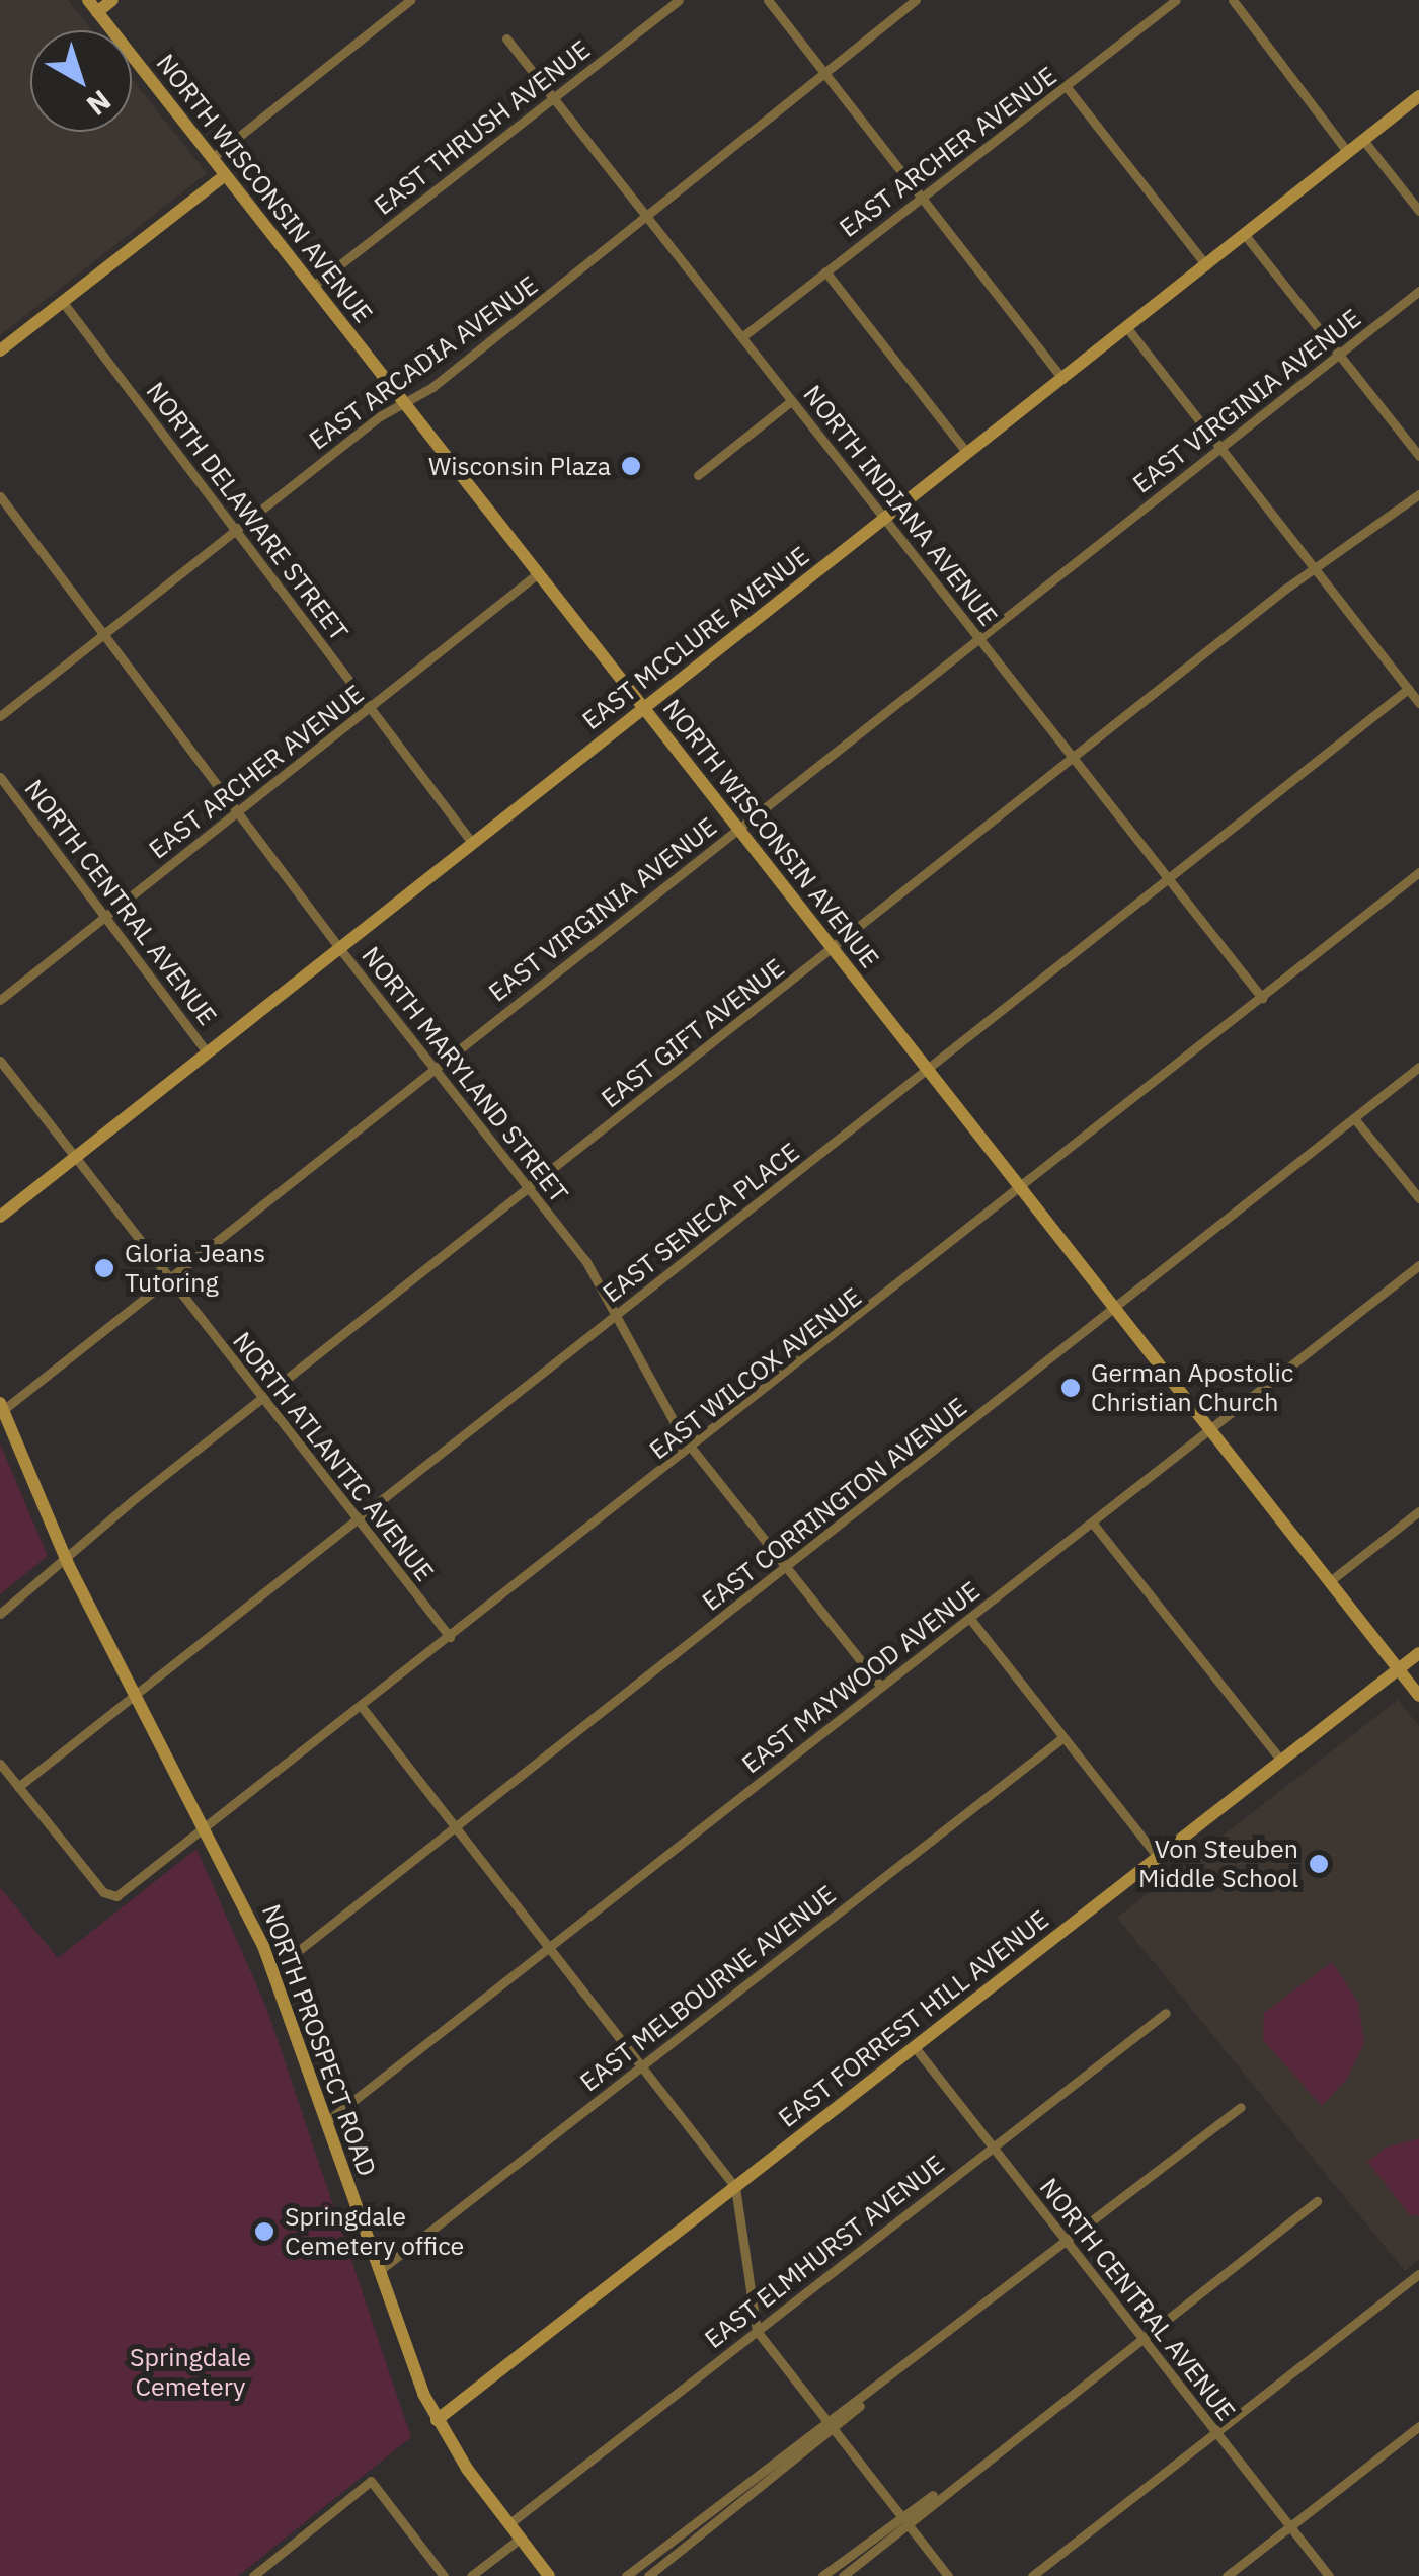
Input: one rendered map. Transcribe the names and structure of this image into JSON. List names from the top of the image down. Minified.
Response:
{"streets":{"street":["EAST THRUSH AVENUE","EAST ARCHER AVENUE","NORTH WISCONSIN AVENUE","EAST ARCADIA AVENUE","EAST VIRGINIA AVENUE","NORTH INDIANA AVENUE","NORTH DELAWARE STREET","EAST MCCLURE AVENUE","NORTH CENTRAL AVENUE","EAST GIFT AVENUE","NORTH MARYLAND STREET","EAST SENECA PLACE","EAST WILCOX AVENUE","NORTH ATLANTIC AVENUE","EAST CORRINGTON AVENUE","EAST MAYWOOD AVENUE","EAST MELBOURNE AVENUE","EAST FORREST HILL AVENUE","NORTH PROSPECT ROAD","EAST ELMHURST AVENUE"]},"crossings":[["EAST THRUSH AVENUE","NORTH WISCONSIN AVENUE"],["EAST THRUSH AVENUE","NORTH INDIANA AVENUE"],["EAST ARCHER AVENUE","NORTH WISCONSIN AVENUE"],["EAST ARCHER AVENUE","NORTH INDIANA AVENUE"],["EAST ARCHER AVENUE","NORTH DELAWARE STREET"],["EAST ARCHER AVENUE","NORTH CENTRAL AVENUE"],["EAST ARCHER AVENUE","NORTH MARYLAND STREET"],["NORTH WISCONSIN AVENUE","EAST ARCADIA AVENUE"],["NORTH WISCONSIN AVENUE","EAST VIRGINIA AVENUE"],["NORTH WISCONSIN AVENUE","EAST MCCLURE AVENUE"],["NORTH WISCONSIN AVENUE","EAST GIFT AVENUE"],["NORTH WISCONSIN AVENUE","EAST SENECA PLACE"],["NORTH WISCONSIN AVENUE","EAST WILCOX AVENUE"],["NORTH WISCONSIN AVENUE","EAST CORRINGTON AVENUE"],["NORTH WISCONSIN AVENUE","EAST MAYWOOD AVENUE"],["NORTH WISCONSIN AVENUE","EAST FORREST HILL AVENUE"],["EAST ARCADIA AVENUE","NORTH INDIANA AVENUE"],["EAST ARCADIA AVENUE","NORTH DELAWARE STREET"],["EAST ARCADIA AVENUE","NORTH MARYLAND STREET"],["EAST VIRGINIA AVENUE","NORTH INDIANA AVENUE"],["EAST VIRGINIA AVENUE","NORTH MARYLAND STREET"],["EAST VIRGINIA AVENUE","NORTH ATLANTIC AVENUE"],["EAST VIRGINIA AVENUE","NORTH PROSPECT ROAD"],["NORTH INDIANA AVENUE","EAST MCCLURE AVENUE"],["NORTH INDIANA AVENUE","EAST GIFT AVENUE"],["NORTH INDIANA AVENUE","EAST SENECA PLACE"],["NORTH INDIANA AVENUE","EAST WILCOX AVENUE"],["NORTH DELAWARE STREET","EAST MCCLURE AVENUE"],["EAST MCCLURE AVENUE","NORTH CENTRAL AVENUE"],["EAST MCCLURE AVENUE","NORTH MARYLAND STREET"],["EAST MCCLURE AVENUE","NORTH ATLANTIC AVENUE"],["NORTH CENTRAL AVENUE","EAST FORREST HILL AVENUE"],["NORTH CENTRAL AVENUE","EAST ELMHURST AVENUE"],["EAST GIFT AVENUE","NORTH MARYLAND STREET"],["EAST GIFT AVENUE","NORTH ATLANTIC AVENUE"],["EAST GIFT AVENUE","NORTH PROSPECT ROAD"],["NORTH MARYLAND STREET","EAST SENECA PLACE"],["NORTH MARYLAND STREET","EAST WILCOX AVENUE"],["NORTH MARYLAND STREET","EAST CORRINGTON AVENUE"],["NORTH MARYLAND STREET","EAST MAYWOOD AVENUE"],["EAST SENECA PLACE","EAST WILCOX AVENUE"],["EAST SENECA PLACE","NORTH ATLANTIC AVENUE"],["EAST SENECA PLACE","NORTH PROSPECT ROAD"],["EAST WILCOX AVENUE","NORTH ATLANTIC AVENUE"],["EAST WILCOX AVENUE","NORTH PROSPECT ROAD"],["EAST CORRINGTON AVENUE","NORTH PROSPECT ROAD"],["EAST MAYWOOD AVENUE","NORTH PROSPECT ROAD"],["EAST MELBOURNE AVENUE","NORTH PROSPECT ROAD"],["EAST FORREST HILL AVENUE","NORTH PROSPECT ROAD"],["NORTH PROSPECT ROAD","EAST ELMHURST AVENUE"]],"parks":["Springdale Cemetery"],"places":["Wisconsin Plaza","Gloria Jeans Tutoring","German Apostolic Christian Church","Von Steuben Middle School","Springdale Cemetery office"],"north":"bottom right"}
